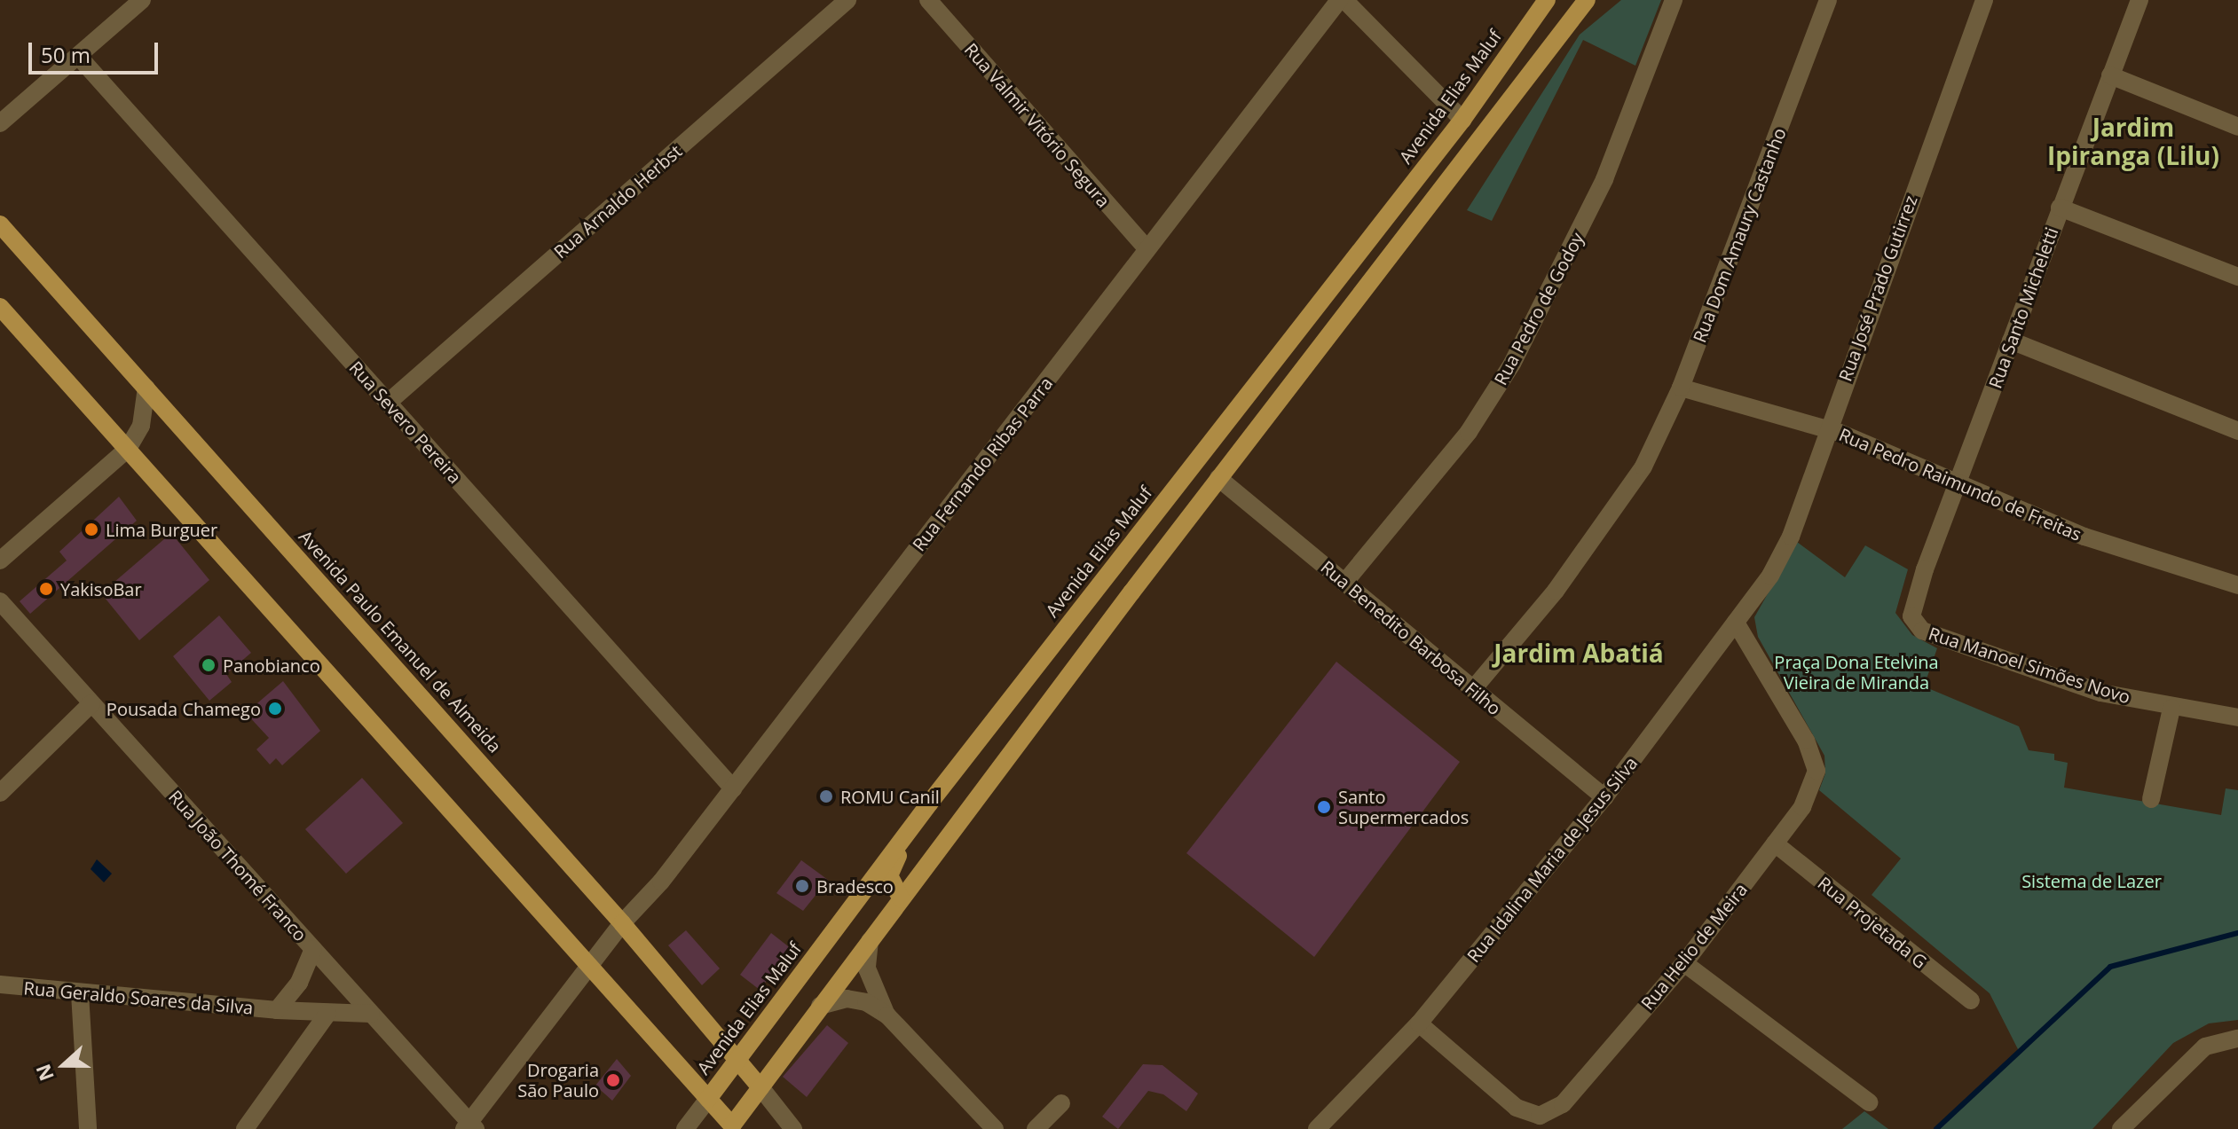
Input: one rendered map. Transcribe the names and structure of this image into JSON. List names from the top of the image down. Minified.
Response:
{"streets":{"main road":["Avenida Elias Maluf","Avenida Paulo Emanuel de Almeida"],"street":["Rua Valmir Vitório Segura","Rua Arnaldo Herbst","Rua Dom Amaury Castanho","Rua José Prado Gutirrez","Rua Santo Micheletti","Rua Pedro de Godoy","Rua Severo Pereira","Rua Fernando Ribas Parra","Rua Pedro Raimundo de Freitas","Rua Benedito Barbosa Filho","Rua Manoel Simões Novo","Rua Idalina Maria de Jesus Silva","Rua João Thomé Franco","Rua Projetada G","Rua Helio de Meira","Rua Geraldo Soares da Silva"]},"crossings":[["Avenida Elias Maluf","Avenida Paulo Emanuel de Almeida"],["Rua Valmir Vitório Segura","Rua Fernando Ribas Parra"],["Rua Arnaldo Herbst","Rua Severo Pereira"],["Rua Dom Amaury Castanho","Rua Pedro Raimundo de Freitas"],["Rua Dom Amaury Castanho","Rua Benedito Barbosa Filho"],["Rua José Prado Gutirrez","Rua Pedro Raimundo de Freitas"],["Rua José Prado Gutirrez","Rua Idalina Maria de Jesus Silva"],["Rua Santo Micheletti","Rua Pedro Raimundo de Freitas"],["Rua Santo Micheletti","Rua Manoel Simões Novo"],["Rua Pedro de Godoy","Rua Benedito Barbosa Filho"],["Rua Severo Pereira","Rua Fernando Ribas Parra"],["Rua Fernando Ribas Parra","Avenida Paulo Emanuel de Almeida"],["Rua Benedito Barbosa Filho","Rua Idalina Maria de Jesus Silva"],["Rua Idalina Maria de Jesus Silva","Rua Helio de Meira"],["Rua João Thomé Franco","Rua Geraldo Soares da Silva"],["Rua Projetada G","Rua Helio de Meira"]],"districts":["Jardim Ipiranga (Lilu)","Jardim Abatiá"],"parks":["Praça Dona Etelvina Vieira de Miranda","Sistema de Lazer"],"places":["Lima Burguer","YakisoBar","Panobianco","Pousada Chamego","ROMU Canil","Santo Supermercados","Bradesco","Drogaria São Paulo"],"scale_bar":"50 m","north":"left"}
